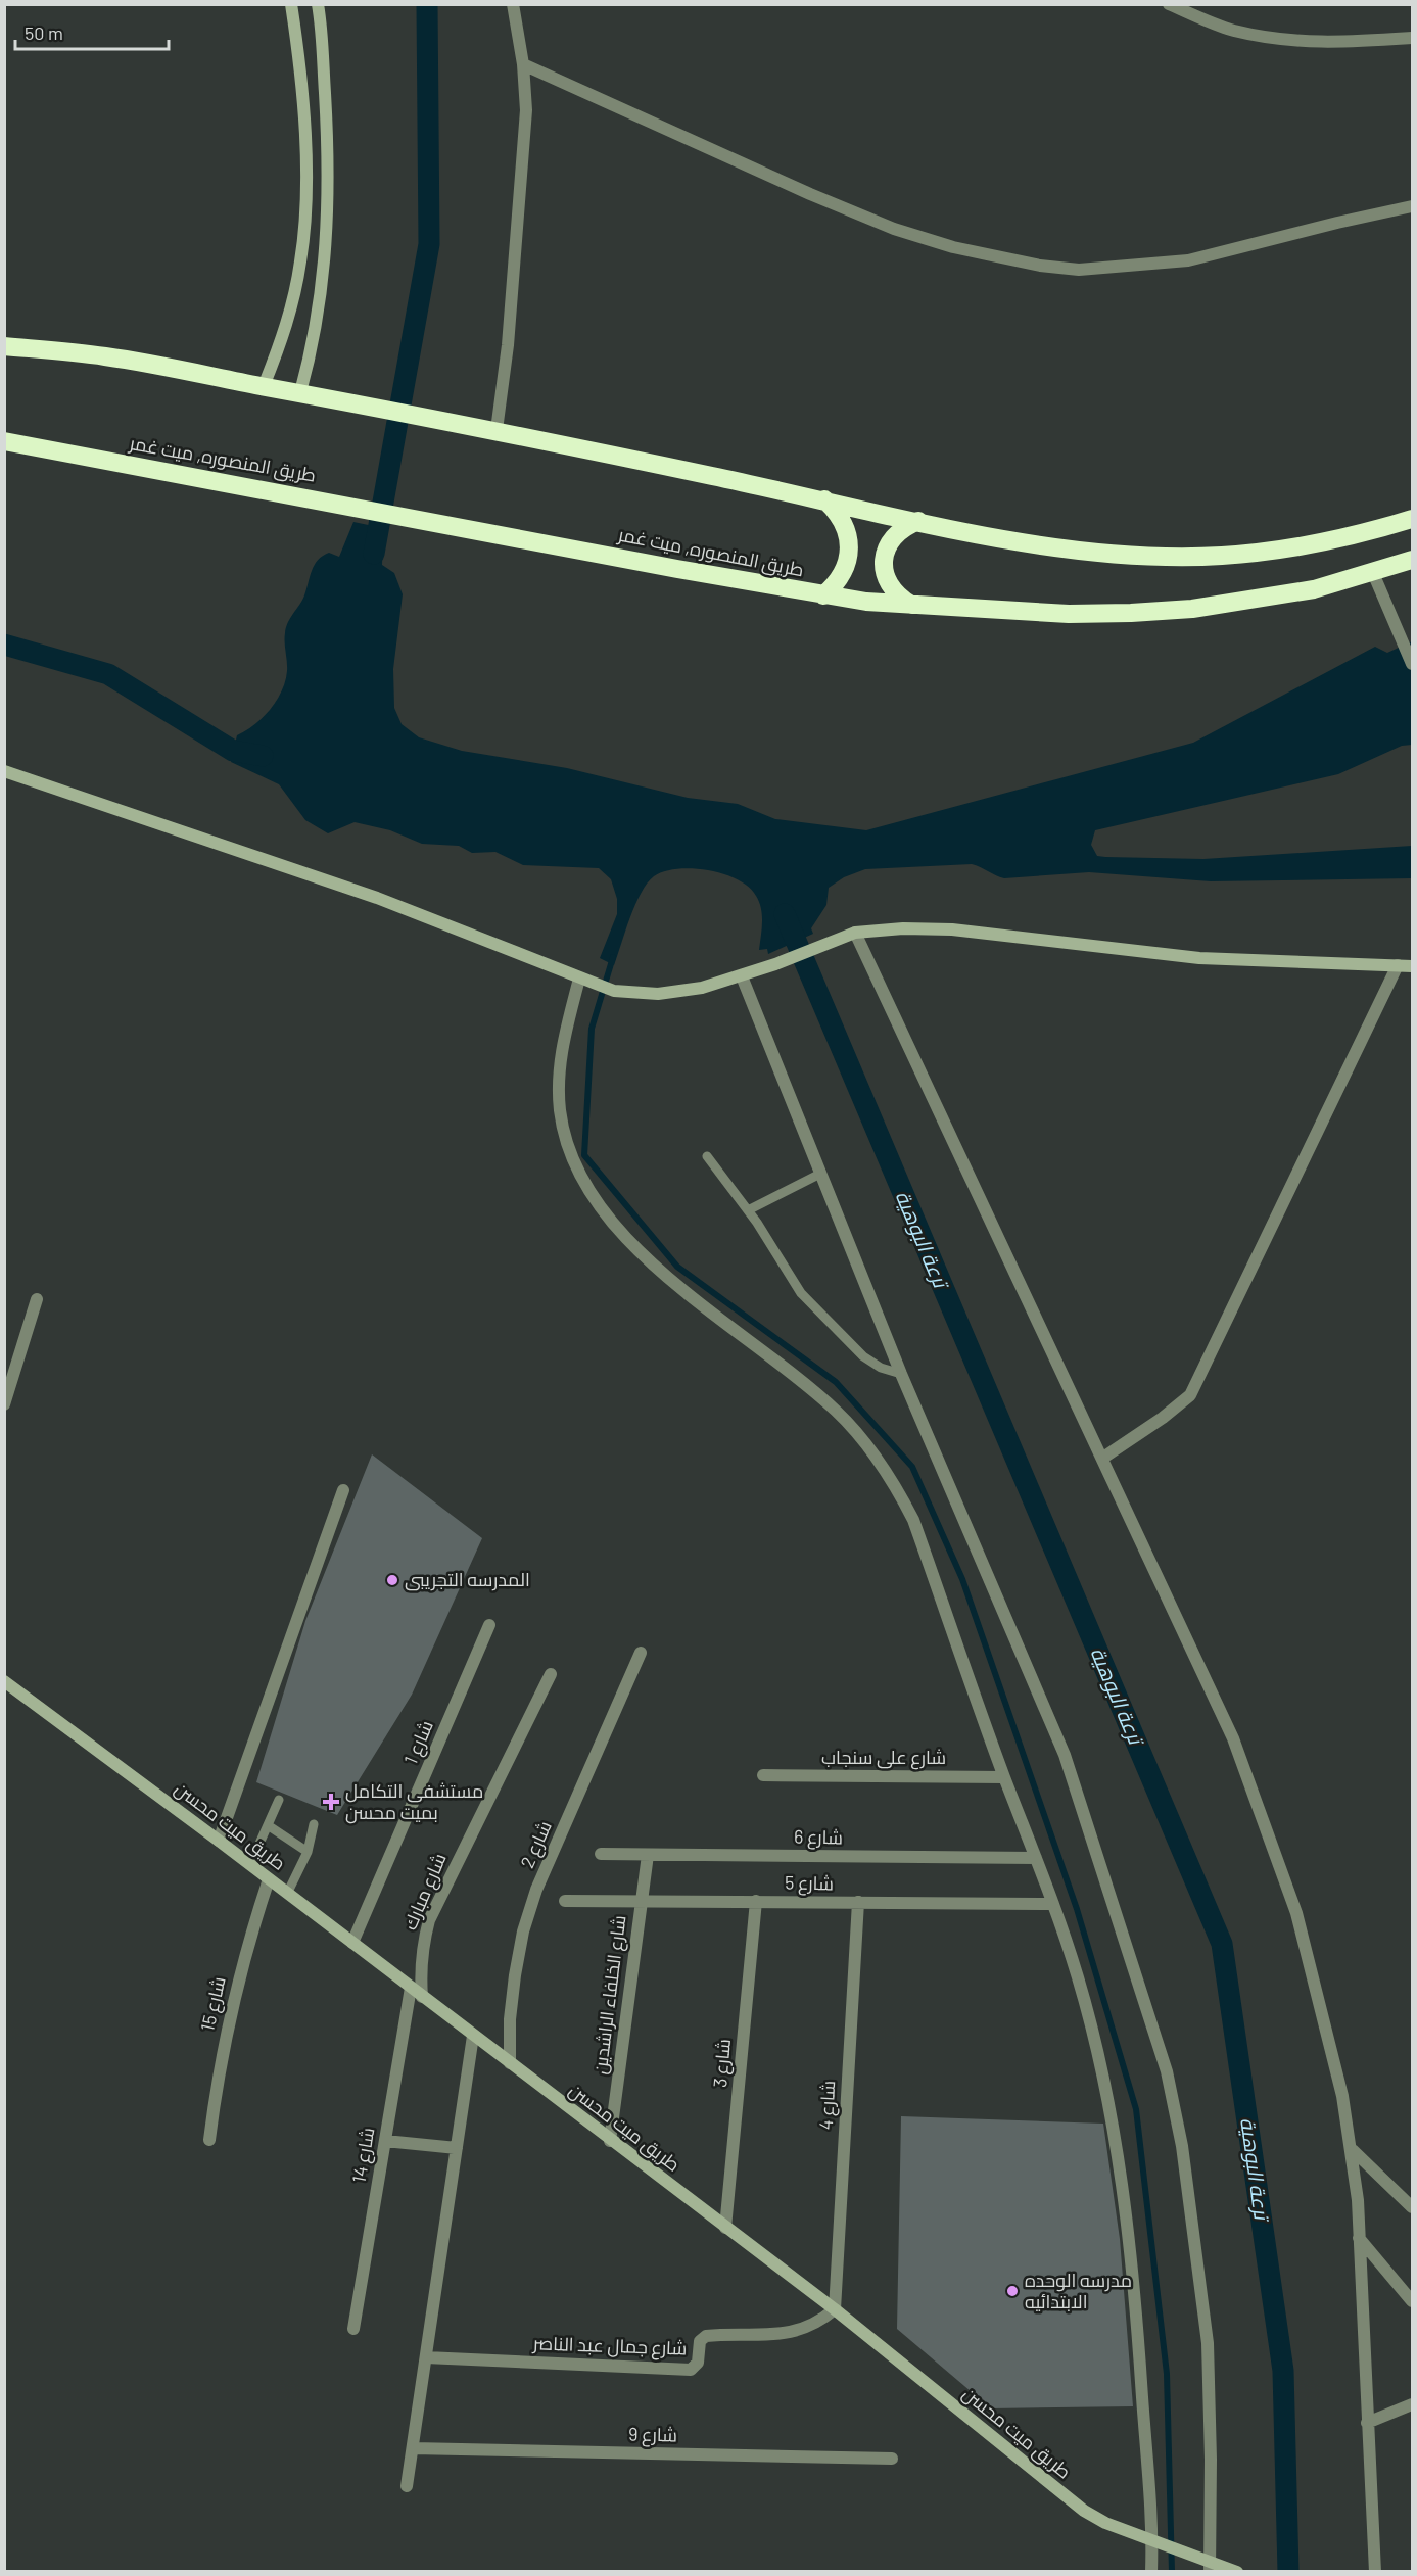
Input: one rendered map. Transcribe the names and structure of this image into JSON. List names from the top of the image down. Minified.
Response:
{"streets":{"highway":["طريق المنصوره, ميت غمر"],"main road":["طريق ميت محسن"],"street":["شارع 1","شارع على سنجاب","شارع 6","شارع 2","شارع 5","شارع مبارك","شارع الخلفاء الراشدين","شارع 15","شارع 3","شارع 4","شارع 14","شارع جمال عبد الناصر","شارع 9"]},"crossings":[["شارع 1","طريق ميت محسن"],["طريق ميت محسن","شارع 2"],["طريق ميت محسن","شارع مبارك"],["طريق ميت محسن","شارع الخلفاء الراشدين"],["طريق ميت محسن","شارع 15"],["طريق ميت محسن","شارع 3"],["طريق ميت محسن","شارع 4"],["طريق ميت محسن","شارع 14"],["طريق ميت محسن","شارع جمال عبد الناصر"],["شارع 6","شارع الخلفاء الراشدين"],["شارع 5","شارع الخلفاء الراشدين"],["شارع 5","شارع 3"],["شارع 5","شارع 4"],["شارع 4","شارع جمال عبد الناصر"]],"water":["ترعة البوهية"],"places":{"other":["المدرسه التجريبى","مدرسه الوحده الابتدائيه"],"health":["مستشفى التكامل بميت محسن"]},"scale_bar":"50 m"}
